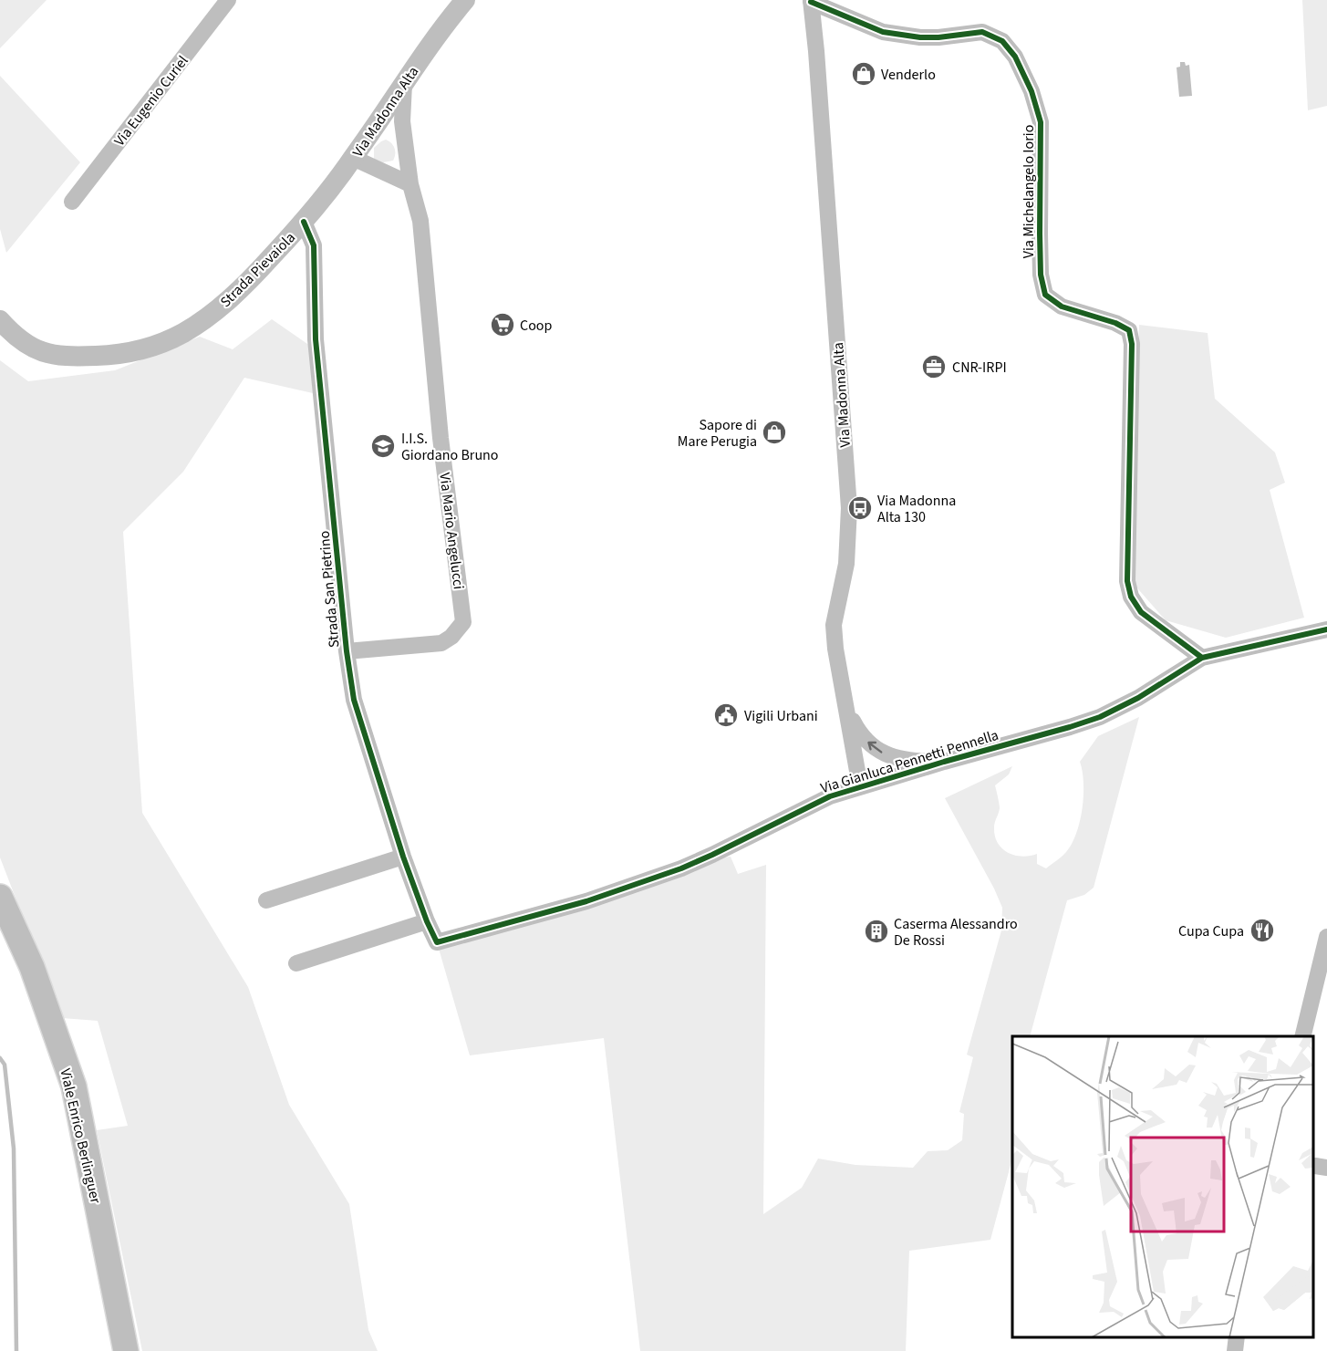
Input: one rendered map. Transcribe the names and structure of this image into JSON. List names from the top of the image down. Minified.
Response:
{"streets":{"main road":["Viale Enrico Berlinguer"],"street":["Via Eugenio Curiel","Via Madonna Alta","Via Michelangelo Iorio","Strada Pievaiola","Via Mario Angelucci","Strada San Pietrino","Via Gianluca Pennetti Pennella"]},"crossings":[["Via Madonna Alta","Via Michelangelo Iorio"],["Via Madonna Alta","Strada Pievaiola"],["Via Madonna Alta","Via Mario Angelucci"],["Via Madonna Alta","Strada San Pietrino"],["Via Madonna Alta","Via Gianluca Pennetti Pennella"],["Via Michelangelo Iorio","Via Gianluca Pennetti Pennella"],["Strada Pievaiola","Strada San Pietrino"],["Via Mario Angelucci","Strada San Pietrino"],["Strada San Pietrino","Via Gianluca Pennetti Pennella"]],"places":{"shop":["Venderlo","Sapore di Mare Perugia"],"supermarket":["Coop"],"office":["CNR-IRPI"],"school or university":["I.I.S. Giordano Bruno"],"bus stop":["Via Madonna Alta 130"],"public building":["Vigili Urbani"],"restaurant":["Cupa Cupa"],"building":["Caserma Alessandro De Rossi"]}}
